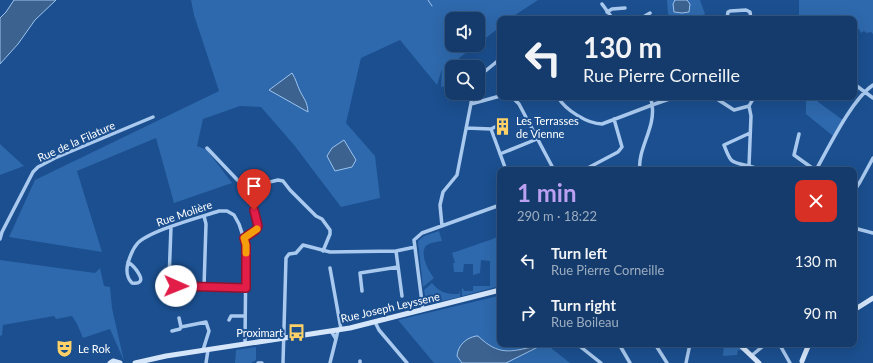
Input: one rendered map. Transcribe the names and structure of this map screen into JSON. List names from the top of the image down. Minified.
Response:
{"streets":{"street":["Rue de la Filature","Rue Molière","Rue Joseph Leyssene"]},"crossings":[["Rue Molière","Rue Joseph Leyssene"]],"places":{"building":["Les Terrasses de Vienne"],"bus stop":["Proximart"],"theatre":["Le Rok"]},"page":{"turn":["130 m","Rue Pierre Corneille"],"heading":["1 min","290 m · 18:22"],"list":[{"name":"Turn left","note":"Rue Pierre Corneille","value":"130 m"},{"name":"Turn right","note":"Rue Boileau","value":"90 m"}]}}
